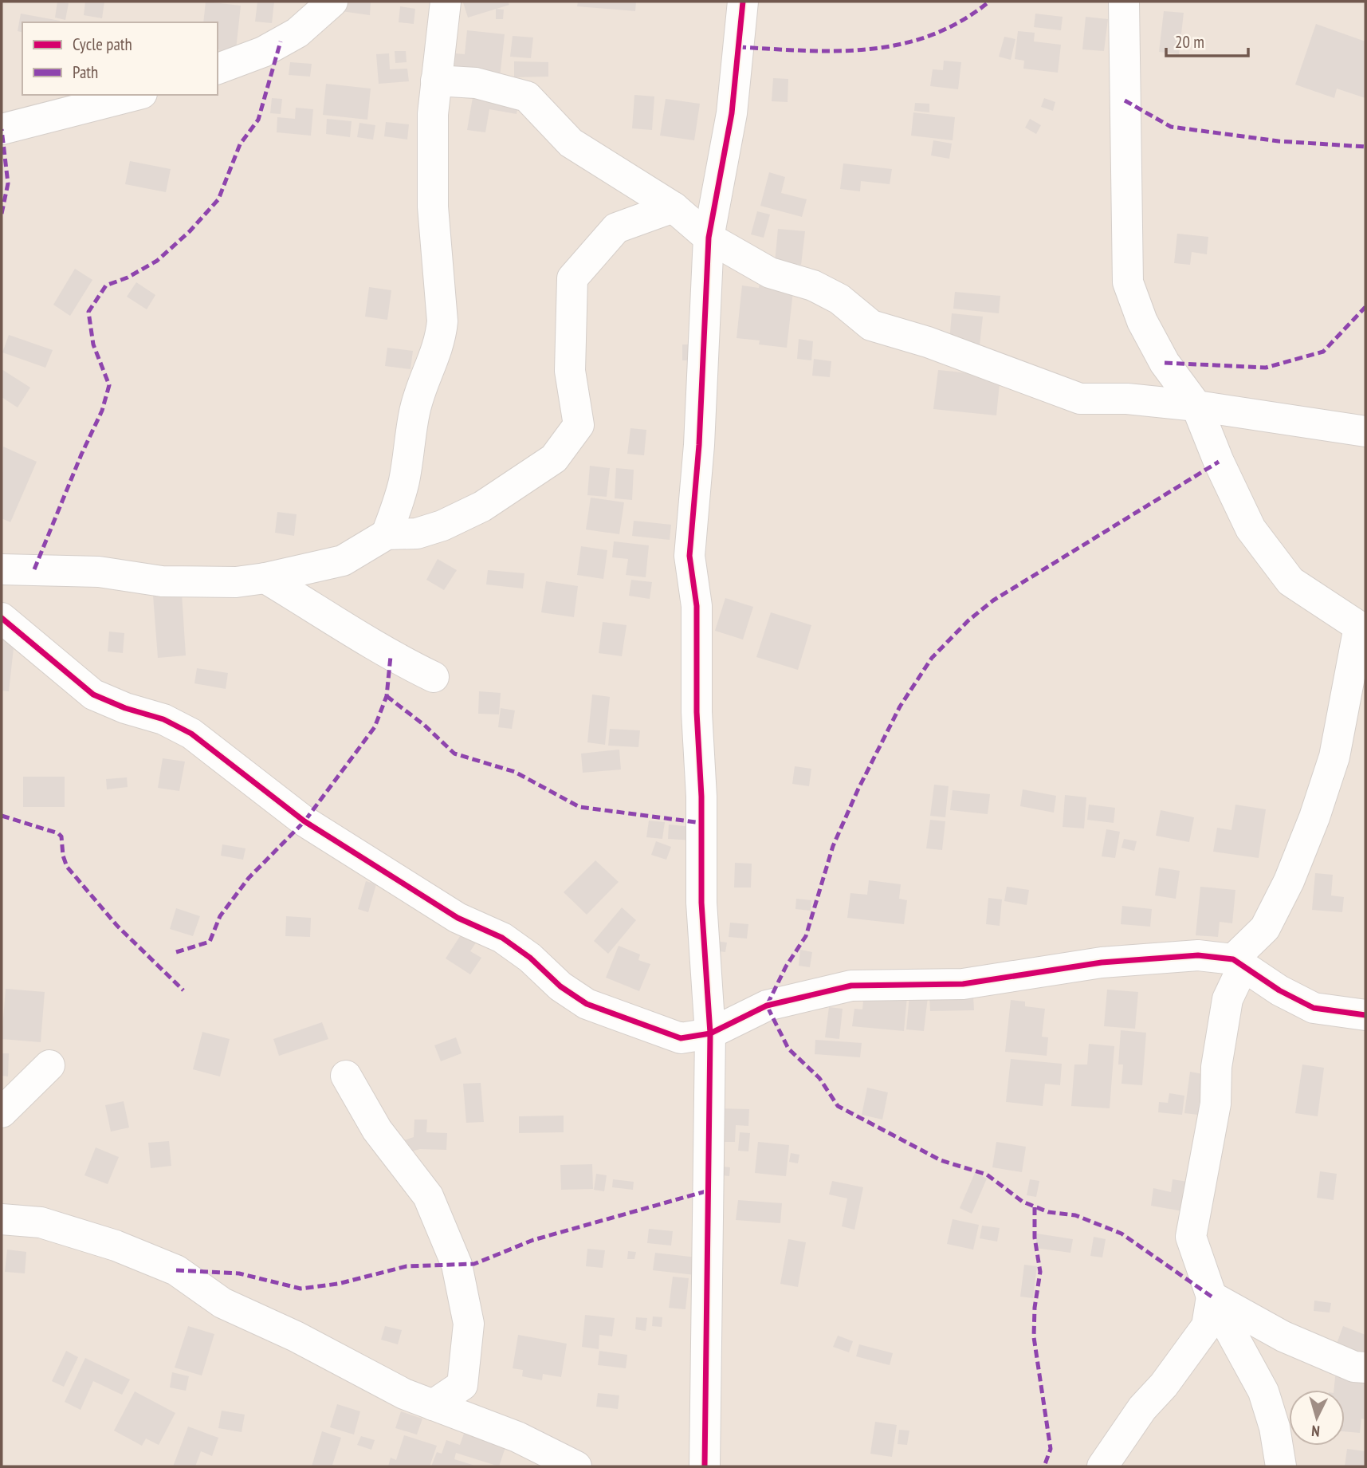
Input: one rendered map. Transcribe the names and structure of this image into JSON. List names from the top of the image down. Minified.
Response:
{"legend":["Cycle path","Path"],"scale_bar":"20 m","north":"bottom"}
